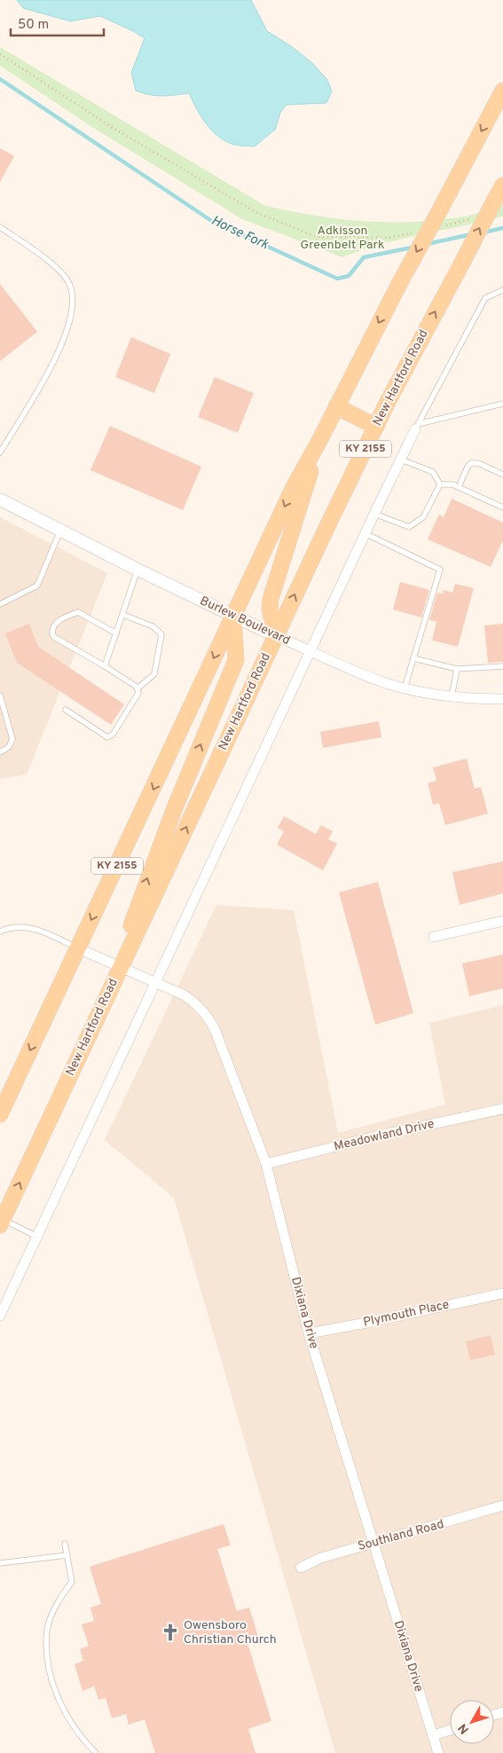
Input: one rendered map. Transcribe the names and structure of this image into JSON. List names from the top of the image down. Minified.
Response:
{"streets":{"main road":["New Hartford Road","KY 2155"],"street":["Burlew Boulevard","Meadowland Drive","Dixiana Drive","Plymouth Place","Southland Road"]},"crossings":[["New Hartford Road","Burlew Boulevard"],["New Hartford Road","Dixiana Drive"],["KY 2155","Burlew Boulevard"],["KY 2155","Dixiana Drive"],["Meadowland Drive","Dixiana Drive"],["Dixiana Drive","Plymouth Place"],["Dixiana Drive","Southland Road"]],"water":["Horse Fork"],"parks":["Adkisson Greenbelt Park"],"places":{"church":["Owensboro Christian Church"]},"scale_bar":"50 m","north":"bottom left"}
